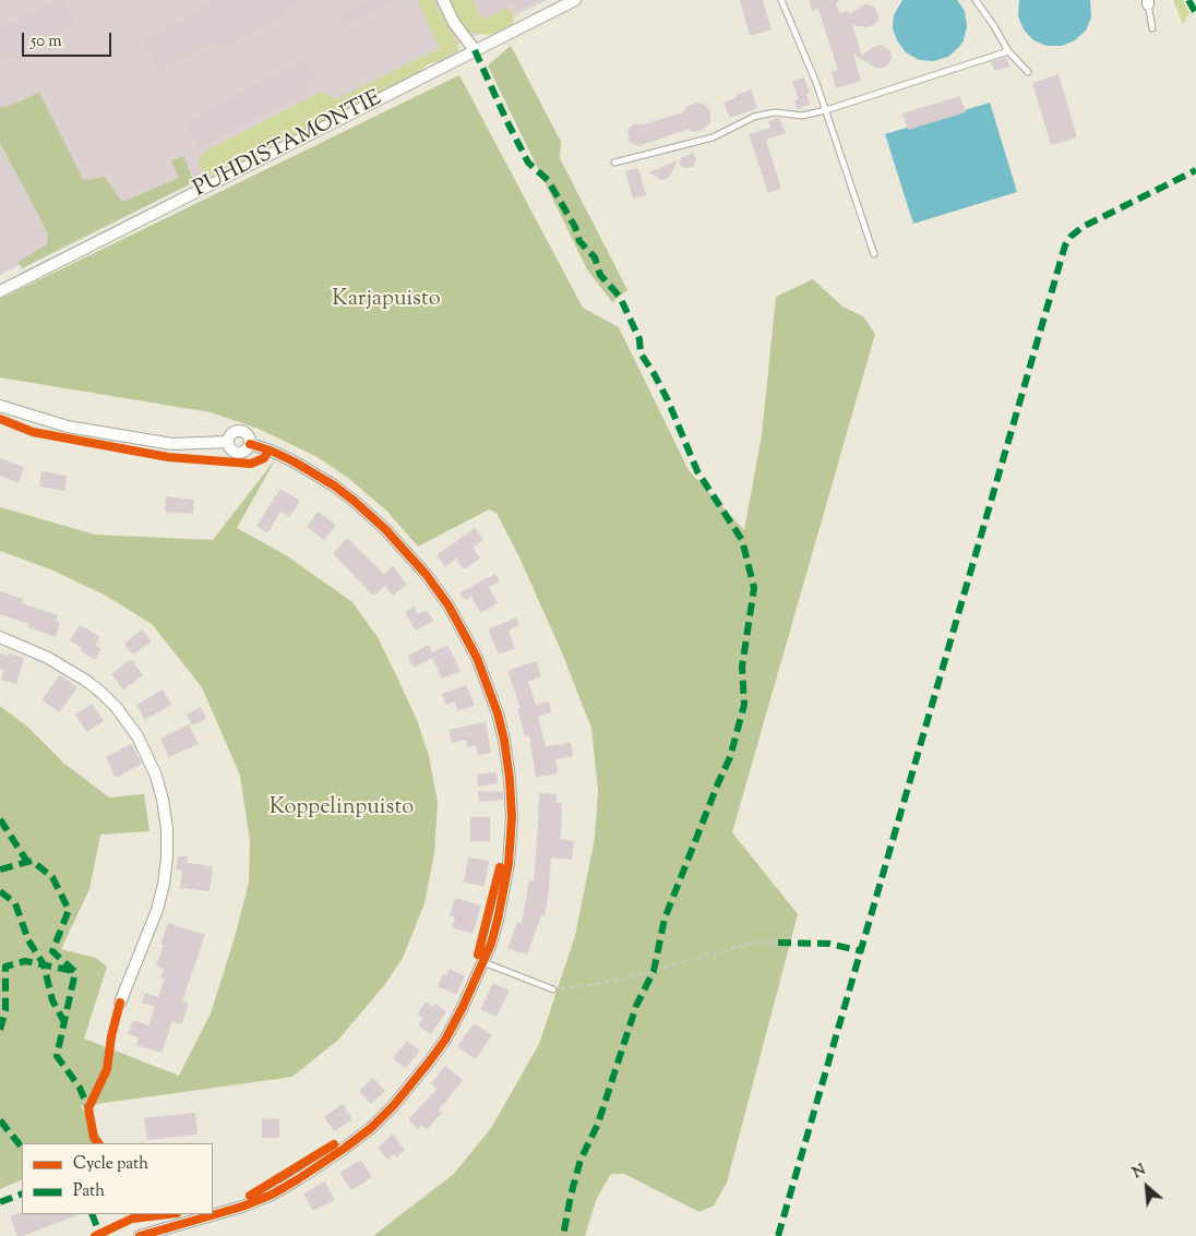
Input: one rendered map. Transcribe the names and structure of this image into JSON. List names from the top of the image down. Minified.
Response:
{"streets":{"street":["PUHDISTAMONTIE"]},"parks":["Karjapuisto","Koppelinpuisto"],"legend":["Cycle path","Path"],"scale_bar":"50 m","north":"top left"}
